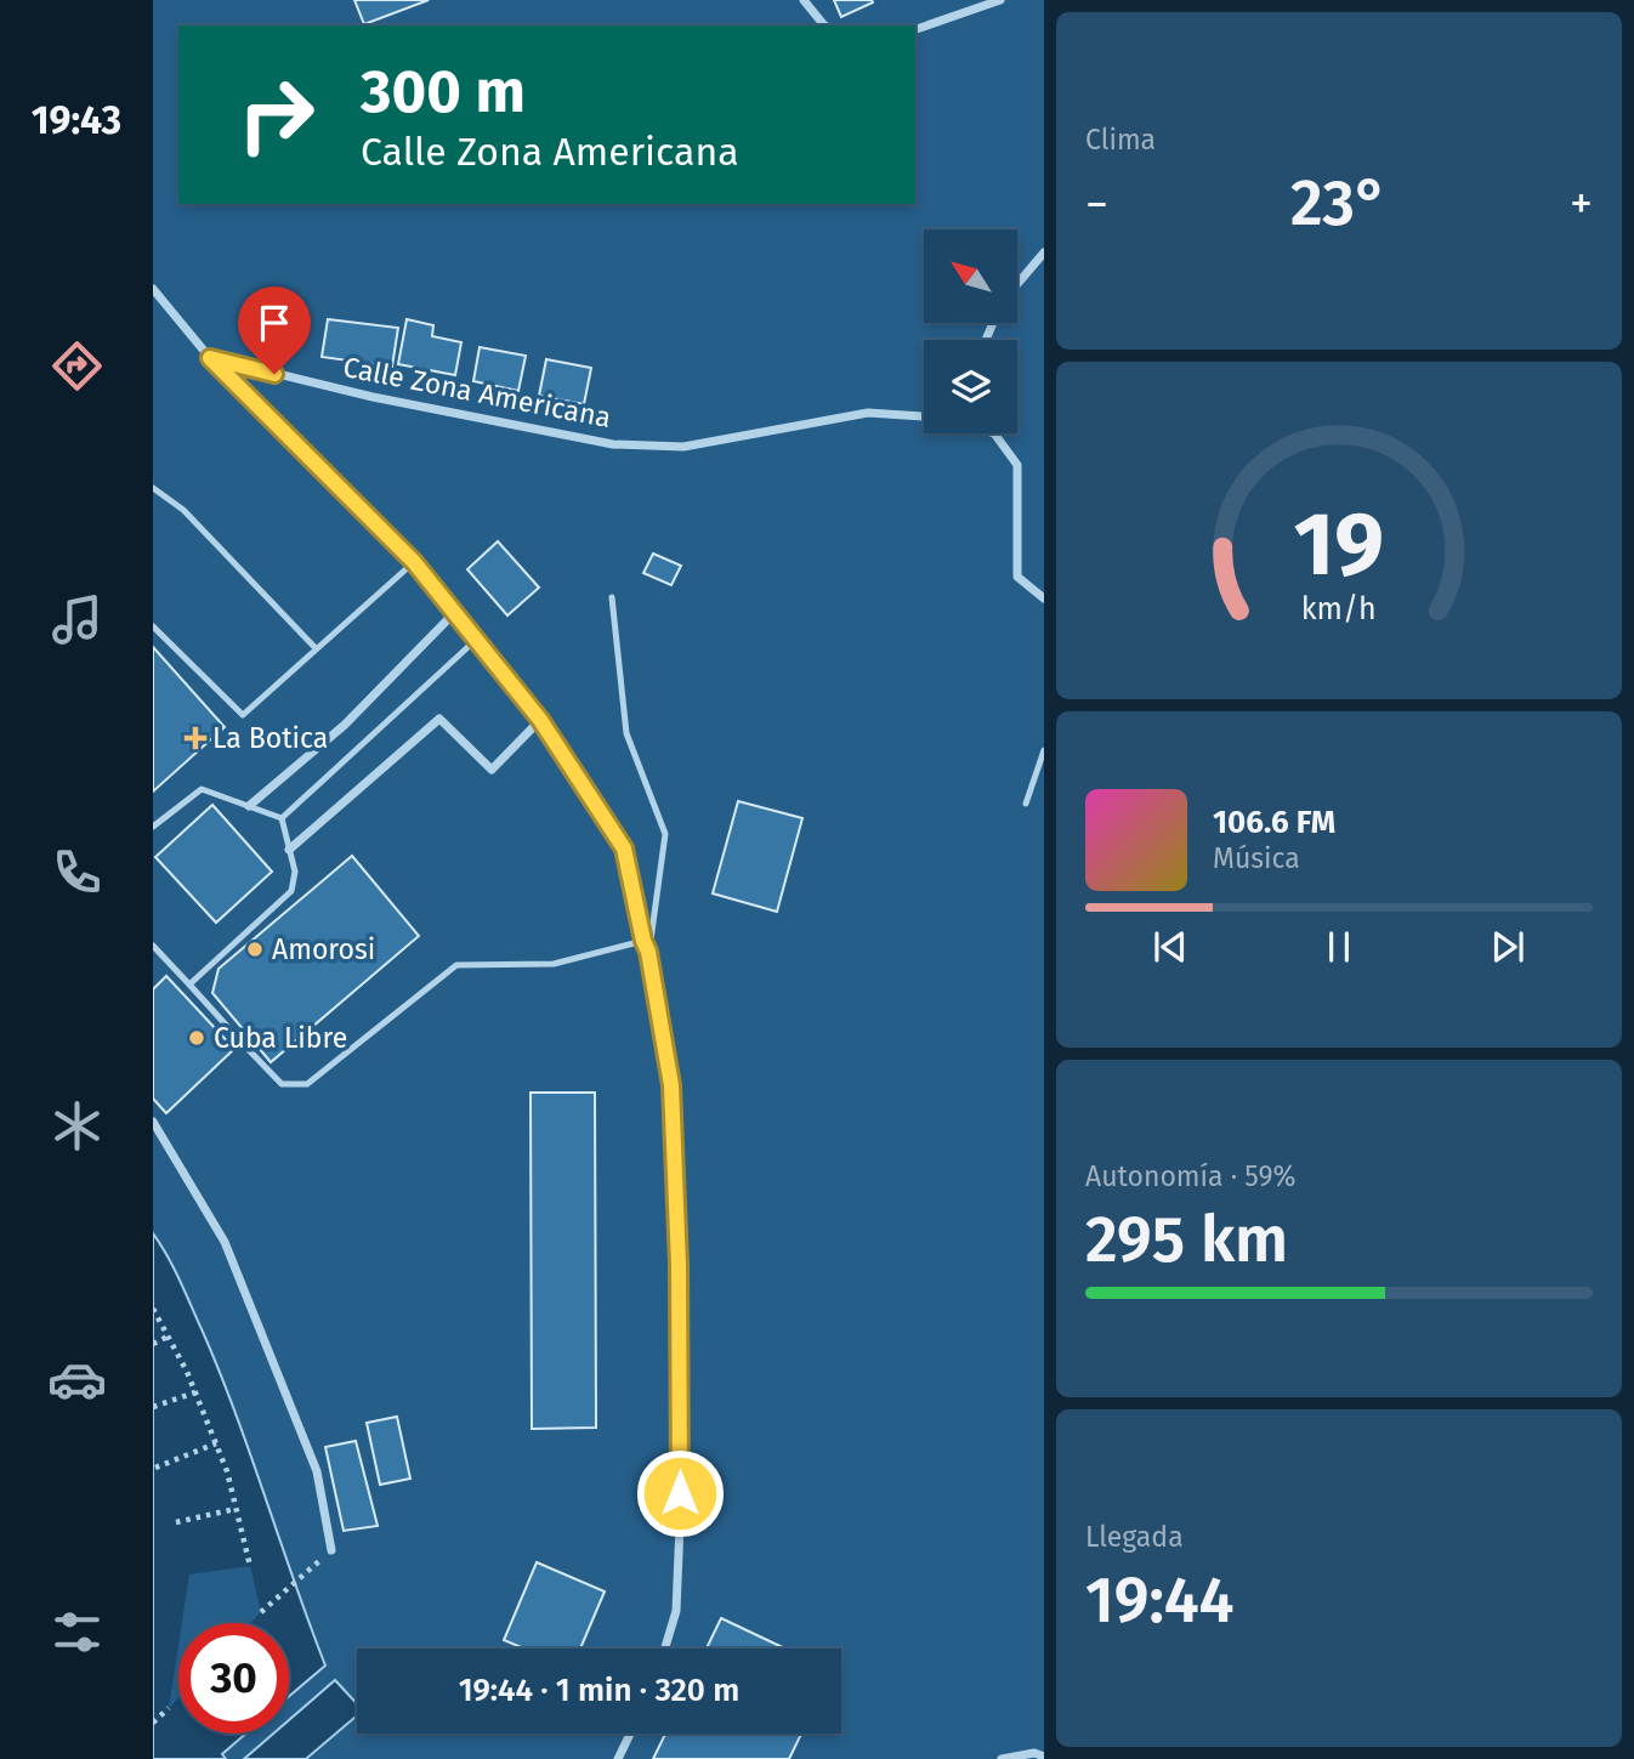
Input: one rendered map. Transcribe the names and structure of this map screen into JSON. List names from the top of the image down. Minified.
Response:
{"streets":{"street":["Calle Zona Americana"]},"places":{"health":["La Botica"],"other":["Amorosi","Cuba Libre"]},"north":"top left","page":{"tabs":"19:43","tile":["Clima",["Autonomía · 59%","295 km"],["Llegada","19:44"]],"turn":["300 m","Calle Zona Americana"],"heat":["−","23°","+"],"song":["106.6 FM","Música"],"limit":"30","trip":"19:44 · 1 min · 320 m","gauge":["19","km/h"]}}
